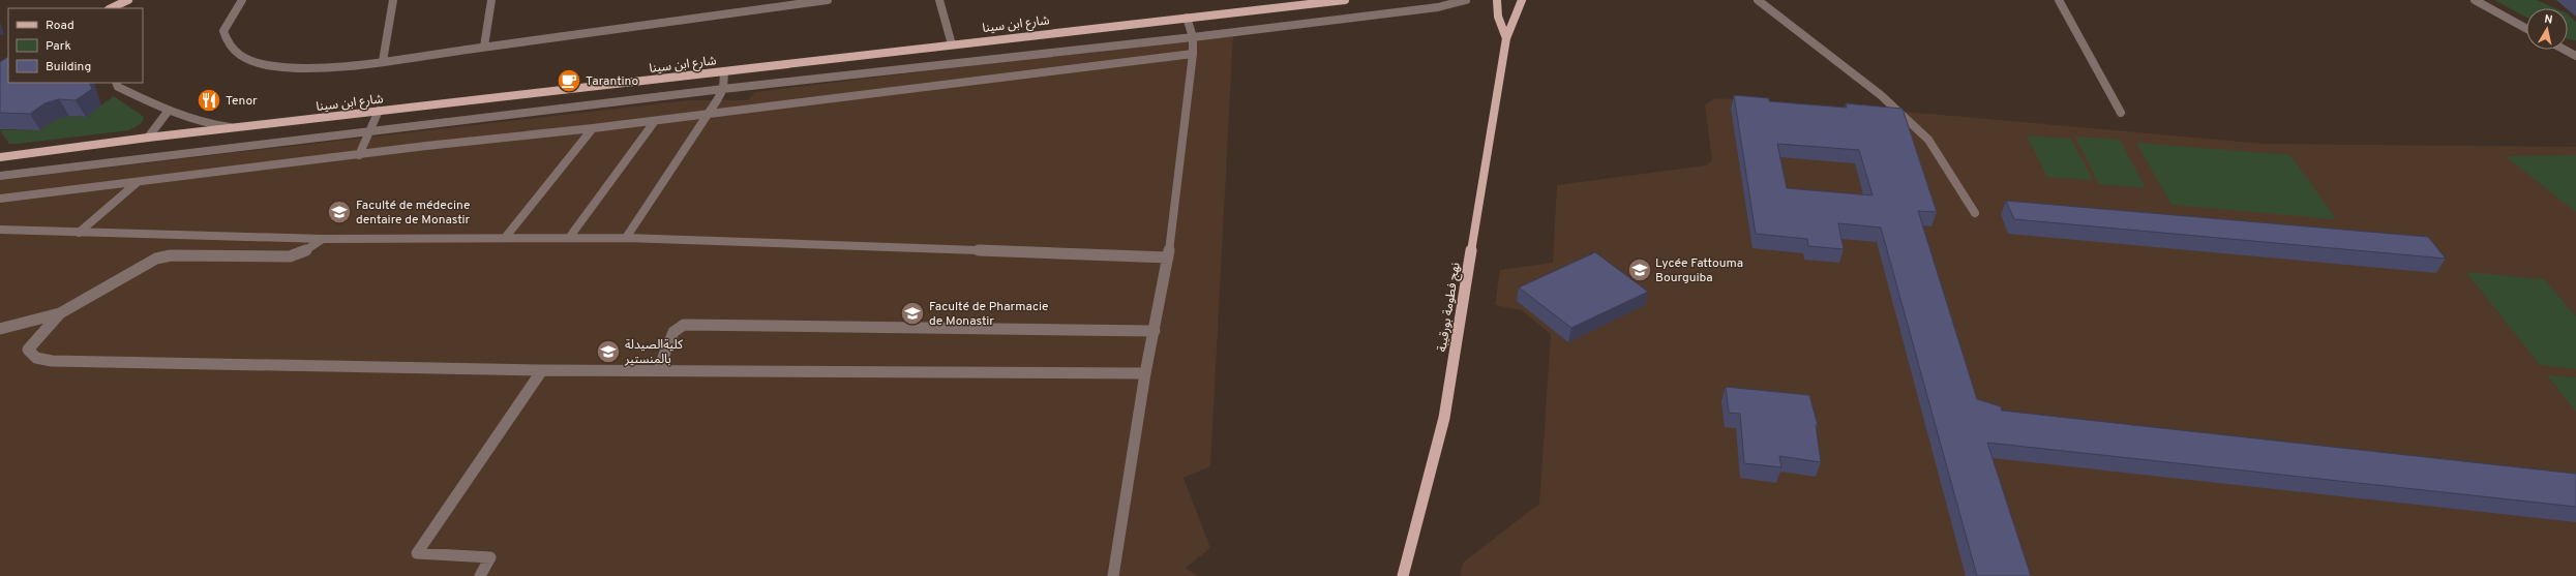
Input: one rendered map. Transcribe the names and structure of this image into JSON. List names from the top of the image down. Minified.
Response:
{"streets":{"main road":["شارع ابن سينا","نهج فطومة بورقيبة"]},"places":{"cafe":["Tarantino"],"restaurant":["Tenor"],"school or university":["Faculté de médecine dentaire de Monastir","Lycée Fattouma Bourguiba","Faculté de Pharmacie de Monastir","كليةالصيدلة بالمنستير"]},"legend":["Road","Park","Building"],"north":"top"}
